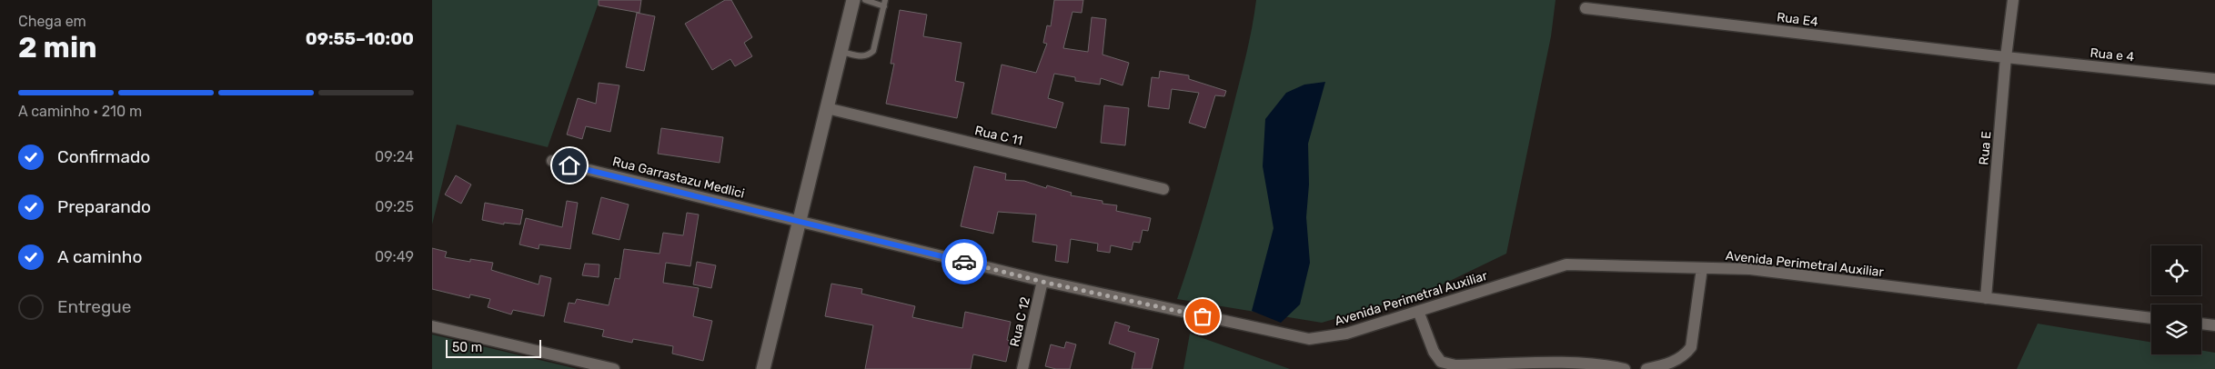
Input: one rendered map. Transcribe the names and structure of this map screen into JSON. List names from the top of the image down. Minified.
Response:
{"streets":{"street":["Rua E4","Rua e 4","Rua C 11","Rua E","Rua Garrastazu Medlici","Avenida Perimetral Auxiliar","Rua C 12"]},"crossings":[["Rua E4","Rua e 4"],["Rua E4","Rua E"],["Rua e 4","Rua E"],["Rua E","Avenida Perimetral Auxiliar"],["Rua Garrastazu Medlici","Avenida Perimetral Auxiliar"],["Avenida Perimetral Auxiliar","Rua C 12"]],"scale_bar":"50 m","page":{"heading":["2 min","Chega em","09:55–10:00"],"bar":"A caminho · 210 m","list":[["Confirmado","09:24"],["Preparando","09:25"],["A caminho","09:49"],"Entregue"],"scale":"50 m"}}
